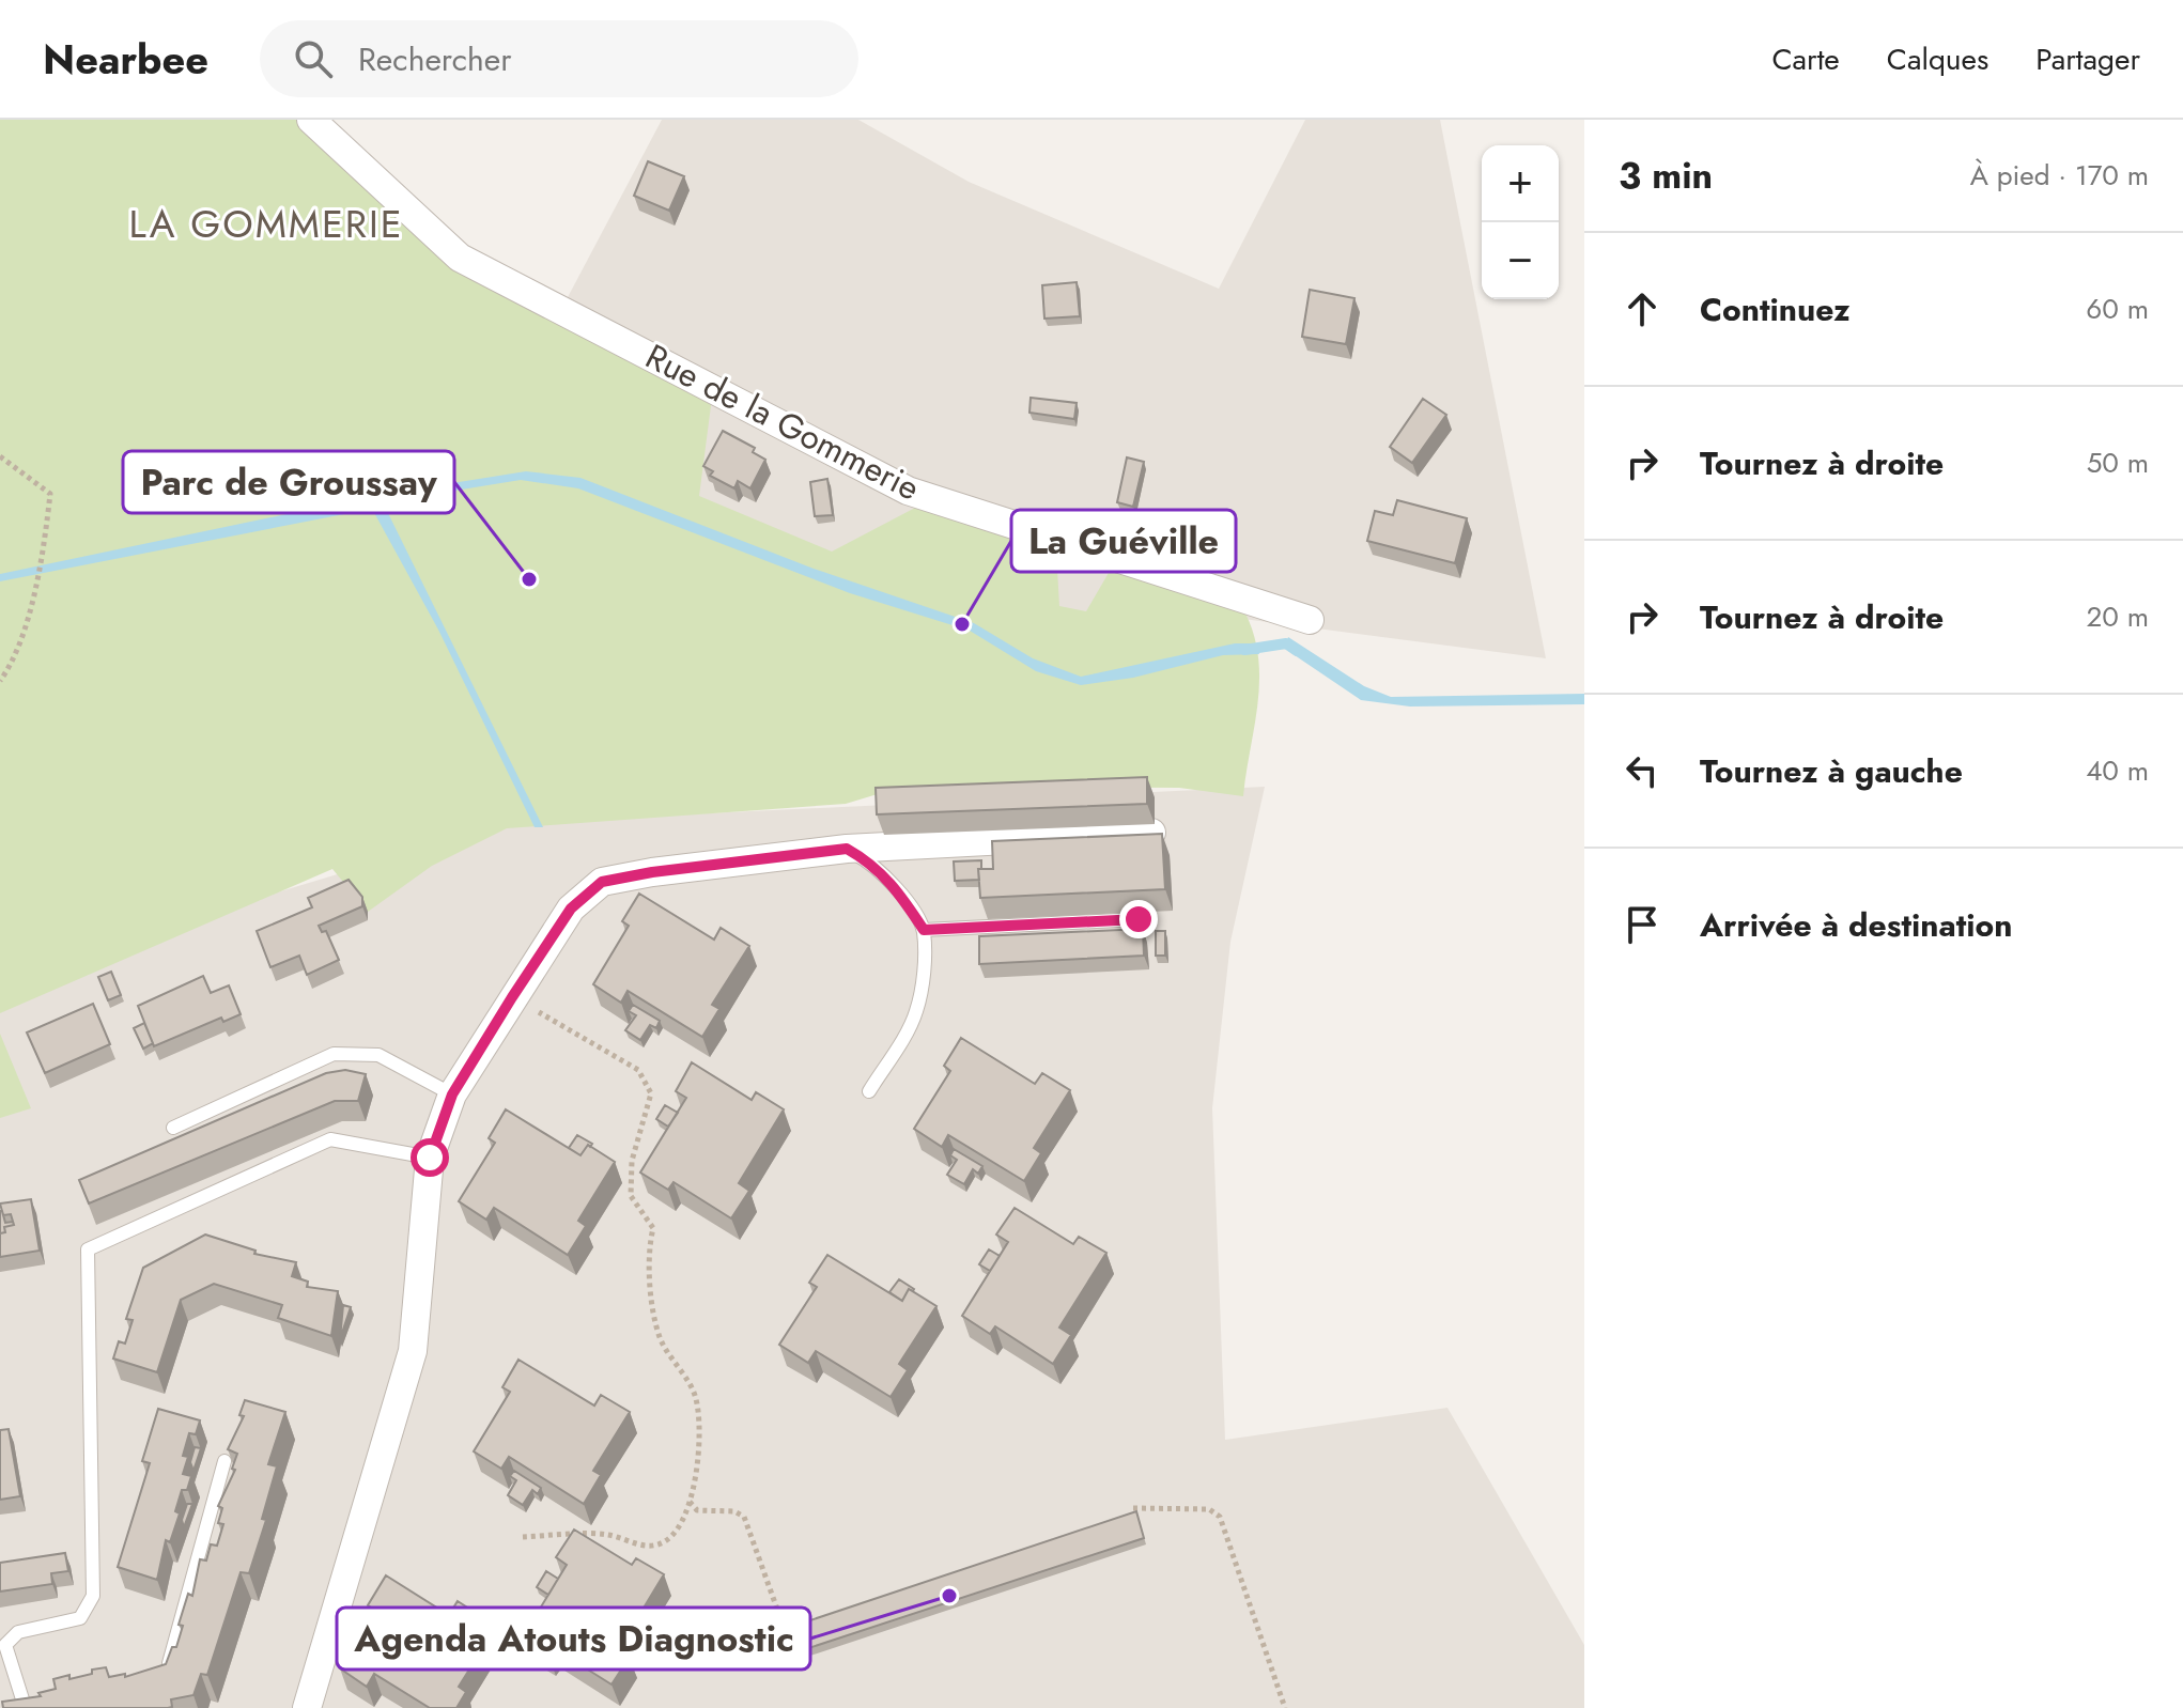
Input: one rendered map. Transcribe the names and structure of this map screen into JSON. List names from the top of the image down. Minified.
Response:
{"streets":{"street":["Rue de la Gommerie"]},"districts":["LA GOMMERIE"],"places":["Parc de Groussay","La Guéville","Agenda Atouts Diagnostic"],"page":{"header":"Nearbee","search":"Rechercher","nav":["Carte","Calques","Partager"],"heading":["3 min","À pied · 170 m"],"map_buttons":["+","−"],"list":[["Continuez","60 m"],["Tournez à droite","50 m"],["Tournez à droite","20 m"],["Tournez à gauche","40 m"],"Arrivée à destination"]}}
